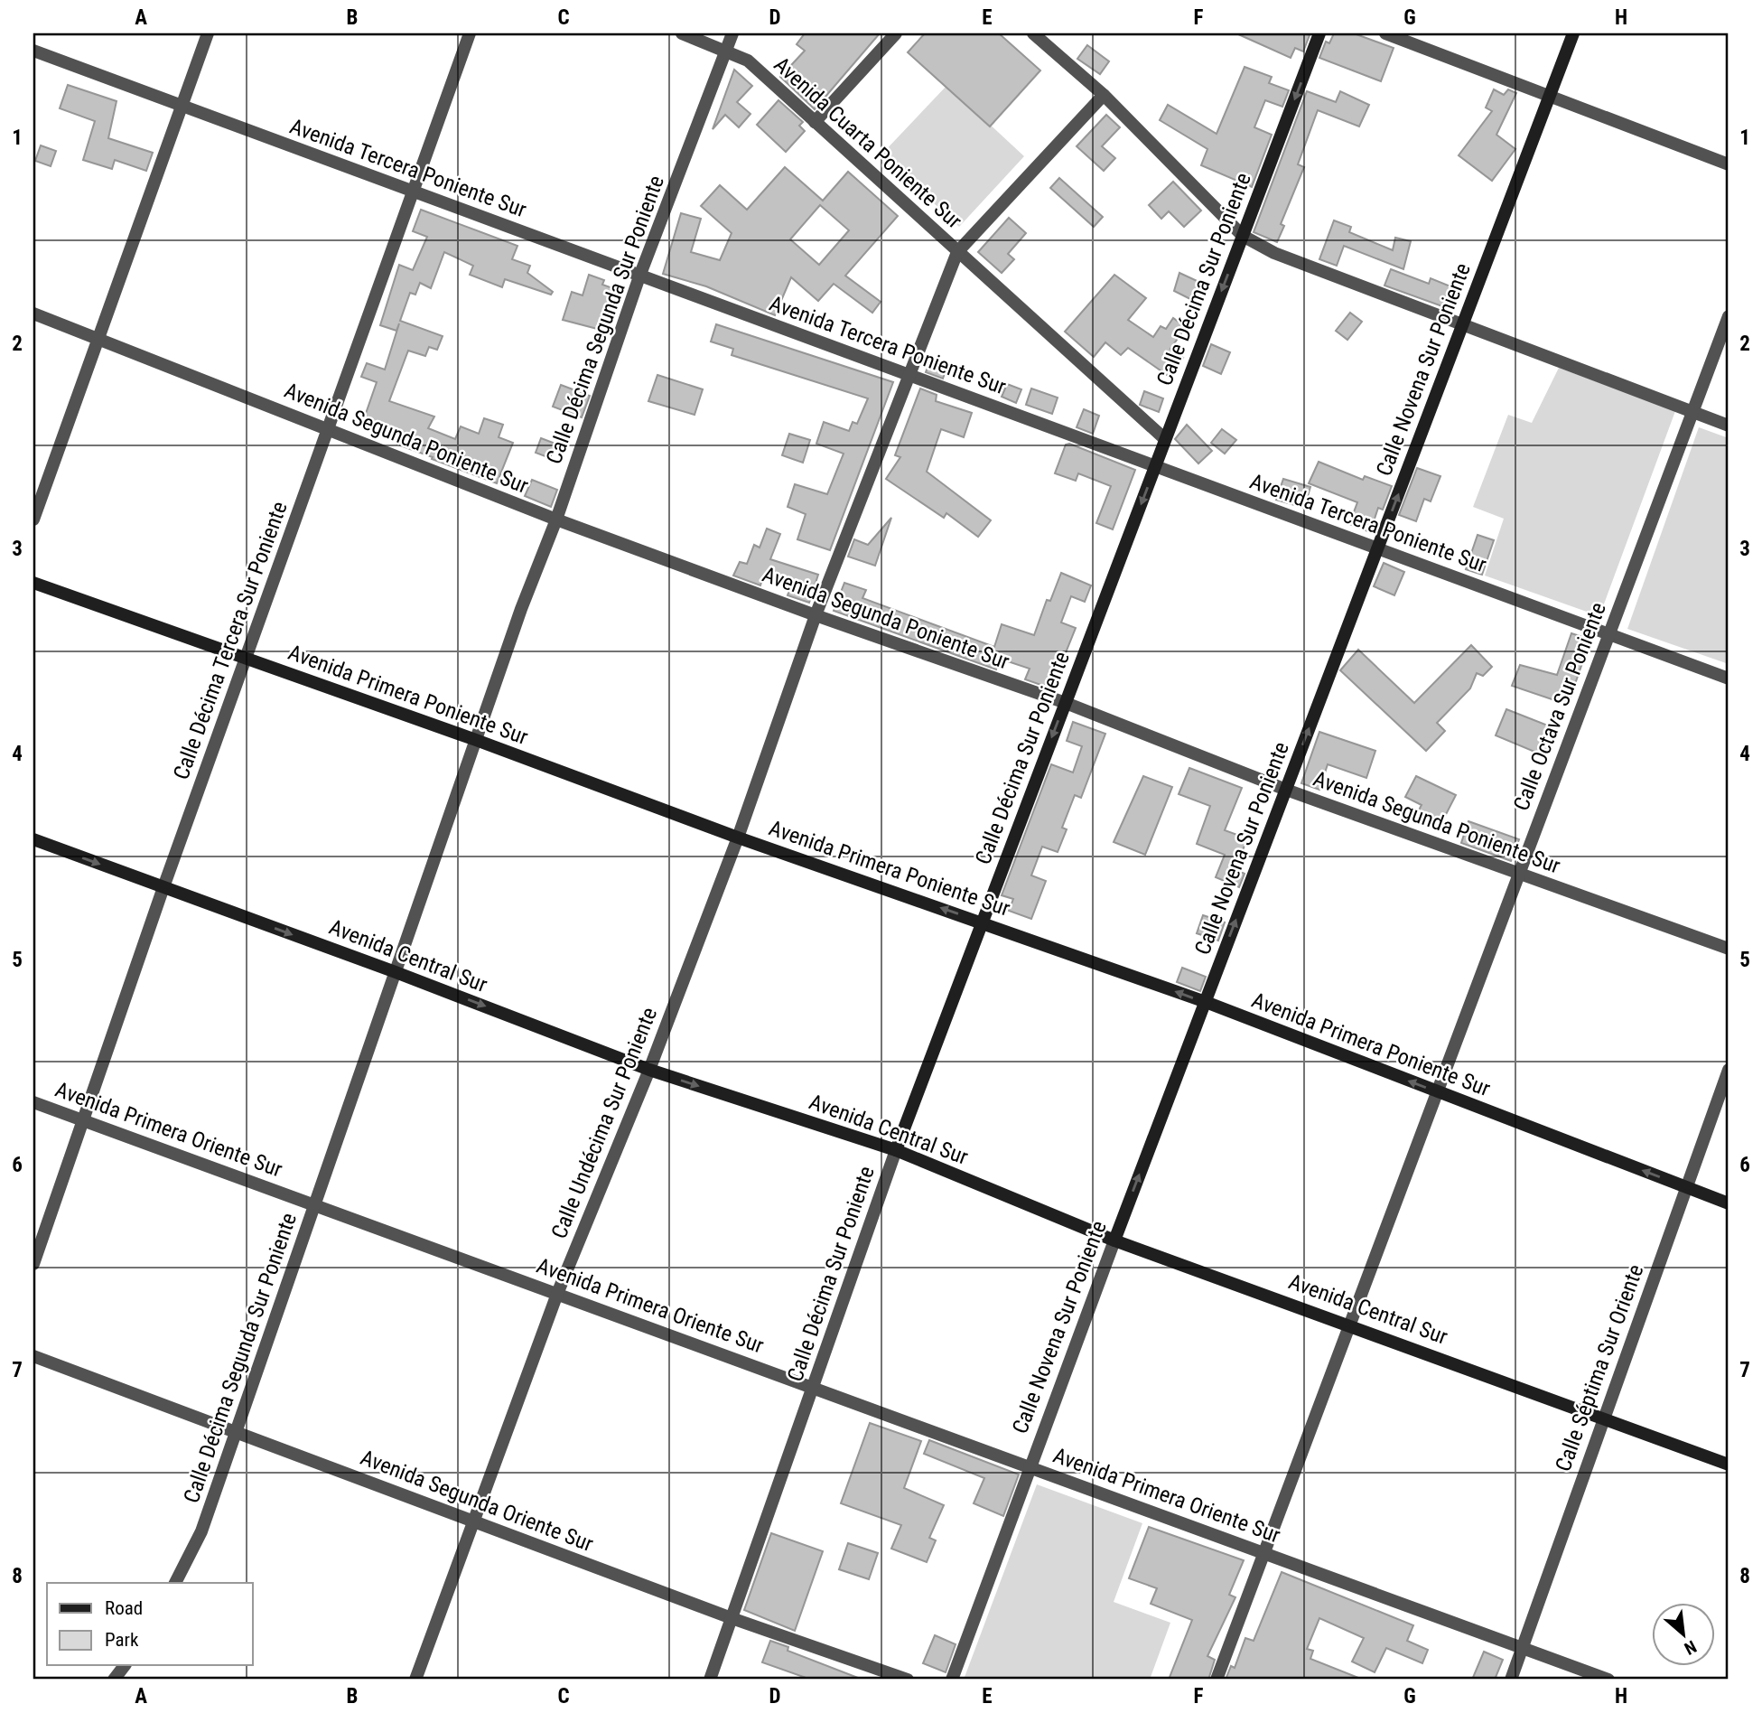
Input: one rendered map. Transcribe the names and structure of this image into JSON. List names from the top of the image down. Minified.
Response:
{"streets":{"street":["Avenida Cuarta Poniente Sur","Avenida Tercera Poniente Sur","Calle Décima Sur Poniente","Calle Décima Segunda Sur Poniente","Calle Novena Sur Poniente","Avenida Segunda Poniente Sur","Calle Décima Tercera Sur Poniente","Avenida Primera Poniente Sur","Calle Octava Sur Poniente","Avenida Central Sur","Calle Undécima Sur Poniente","Avenida Primera Oriente Sur","Calle Séptima Sur Oriente","Avenida Segunda Oriente Sur"]},"crossings":[["Avenida Cuarta Poniente Sur","Calle Décima Sur Poniente"],["Avenida Cuarta Poniente Sur","Calle Décima Segunda Sur Poniente"],["Avenida Cuarta Poniente Sur","Calle Undécima Sur Poniente"],["Avenida Tercera Poniente Sur","Calle Décima Sur Poniente"],["Avenida Tercera Poniente Sur","Calle Décima Segunda Sur Poniente"],["Avenida Tercera Poniente Sur","Calle Novena Sur Poniente"],["Avenida Tercera Poniente Sur","Calle Décima Tercera Sur Poniente"],["Avenida Tercera Poniente Sur","Calle Octava Sur Poniente"],["Avenida Tercera Poniente Sur","Calle Undécima Sur Poniente"],["Calle Décima Sur Poniente","Avenida Segunda Poniente Sur"],["Calle Décima Sur Poniente","Avenida Primera Poniente Sur"],["Calle Décima Sur Poniente","Avenida Central Sur"],["Calle Décima Sur Poniente","Avenida Primera Oriente Sur"],["Calle Décima Sur Poniente","Avenida Segunda Oriente Sur"],["Calle Décima Segunda Sur Poniente","Avenida Segunda Poniente Sur"],["Calle Décima Segunda Sur Poniente","Avenida Primera Poniente Sur"],["Calle Décima Segunda Sur Poniente","Avenida Central Sur"],["Calle Décima Segunda Sur Poniente","Avenida Primera Oriente Sur"],["Calle Décima Segunda Sur Poniente","Avenida Segunda Oriente Sur"],["Calle Novena Sur Poniente","Avenida Segunda Poniente Sur"],["Calle Novena Sur Poniente","Avenida Primera Poniente Sur"],["Calle Novena Sur Poniente","Avenida Central Sur"],["Calle Novena Sur Poniente","Avenida Primera Oriente Sur"],["Avenida Segunda Poniente Sur","Calle Décima Tercera Sur Poniente"],["Avenida Segunda Poniente Sur","Calle Octava Sur Poniente"],["Avenida Segunda Poniente Sur","Calle Undécima Sur Poniente"],["Calle Décima Tercera Sur Poniente","Avenida Primera Poniente Sur"],["Calle Décima Tercera Sur Poniente","Avenida Central Sur"],["Calle Décima Tercera Sur Poniente","Avenida Primera Oriente Sur"],["Avenida Primera Poniente Sur","Calle Octava Sur Poniente"],["Avenida Primera Poniente Sur","Calle Undécima Sur Poniente"],["Avenida Primera Poniente Sur","Calle Séptima Sur Oriente"],["Calle Octava Sur Poniente","Avenida Central Sur"],["Calle Octava Sur Poniente","Avenida Primera Oriente Sur"],["Avenida Central Sur","Calle Undécima Sur Poniente"],["Avenida Central Sur","Calle Séptima Sur Oriente"],["Calle Undécima Sur Poniente","Avenida Primera Oriente Sur"],["Calle Undécima Sur Poniente","Avenida Segunda Oriente Sur"],["Avenida Primera Oriente Sur","Calle Séptima Sur Oriente"]],"one_way":["Calle Décima Sur Poniente","Calle Novena Sur Poniente","Avenida Primera Poniente Sur","Avenida Central Sur"],"legend":["Road","Park"],"north":"bottom right","grid":{"columns":["A","B","C","D","E","F","G","H"],"rows":["1","2","3","4","5","6","7","8"]}}
